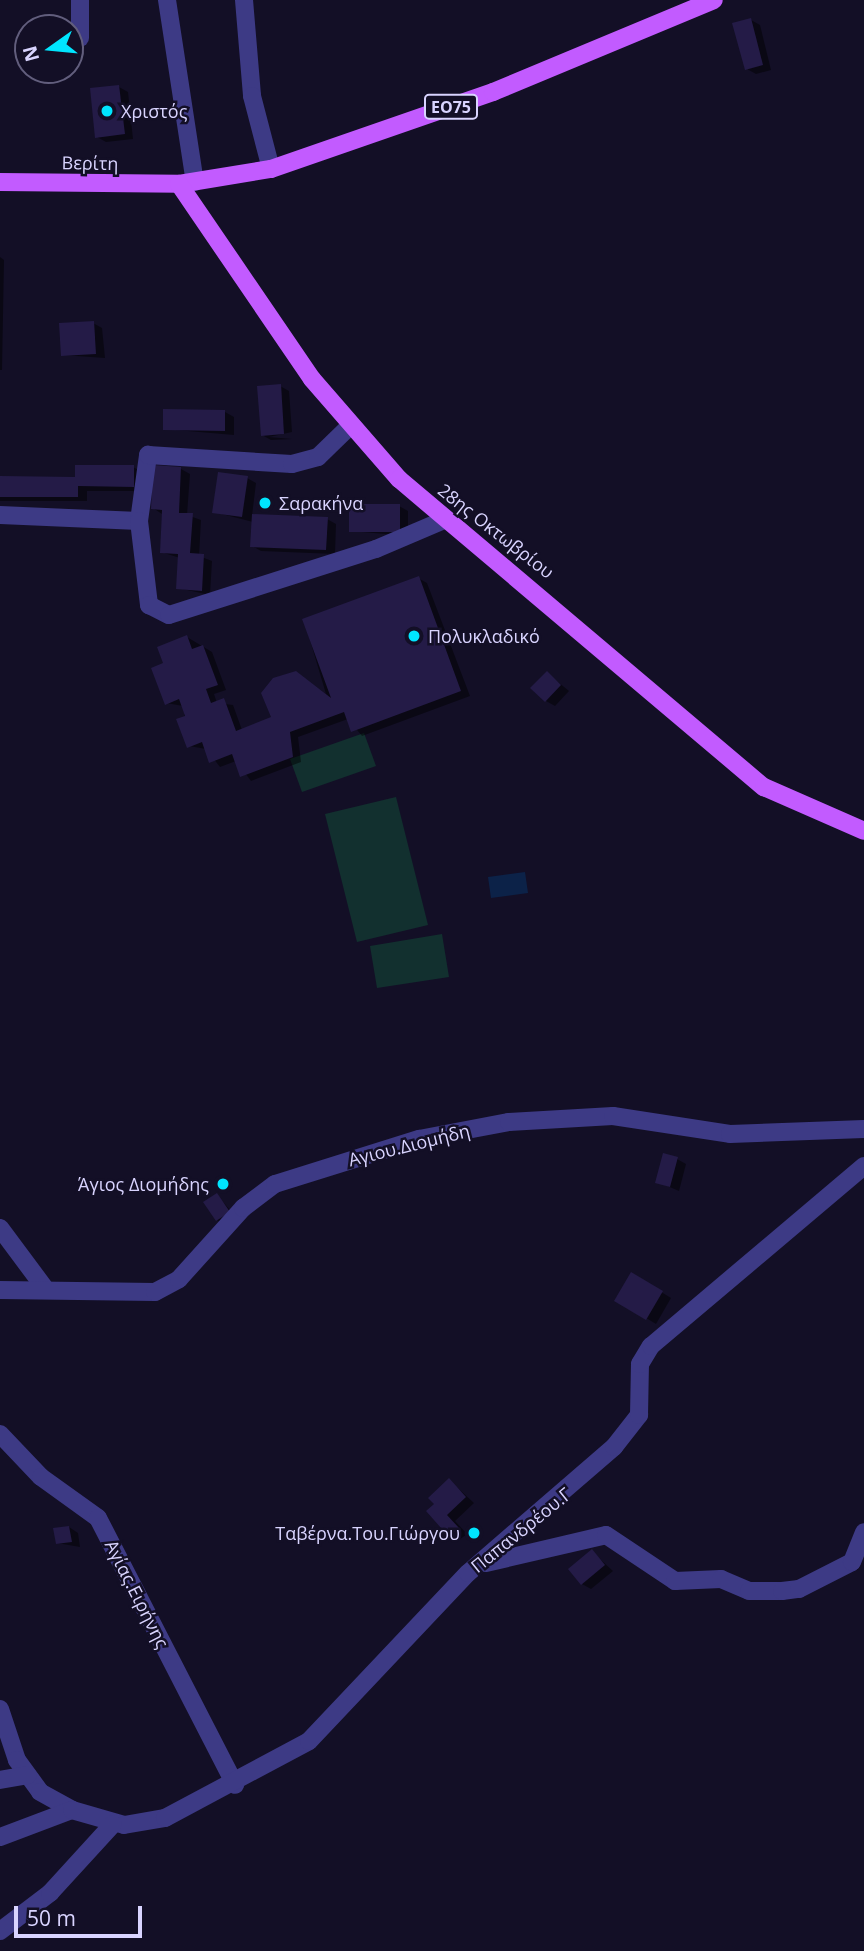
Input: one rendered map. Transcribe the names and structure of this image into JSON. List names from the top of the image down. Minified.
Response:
{"streets":{"main road":["ΕΟ75","Βερίτη","28ης Οκτωβρίου"],"street":["Αγιου.Διομήδη","Παπανδρέου.Γ","Αγίας.Ειρήνης"]},"crossings":[["ΕΟ75","Βερίτη"],["ΕΟ75","28ης Οκτωβρίου"],["Βερίτη","28ης Οκτωβρίου"],["Παπανδρέου.Γ","Αγίας.Ειρήνης"]],"places":["Χριστός","Σαρακήνα","Πολυκλαδικό","Άγιος Διομήδης","Ταβέρνα.Του.Γιώργου"],"scale_bar":"50 m","north":"left"}
